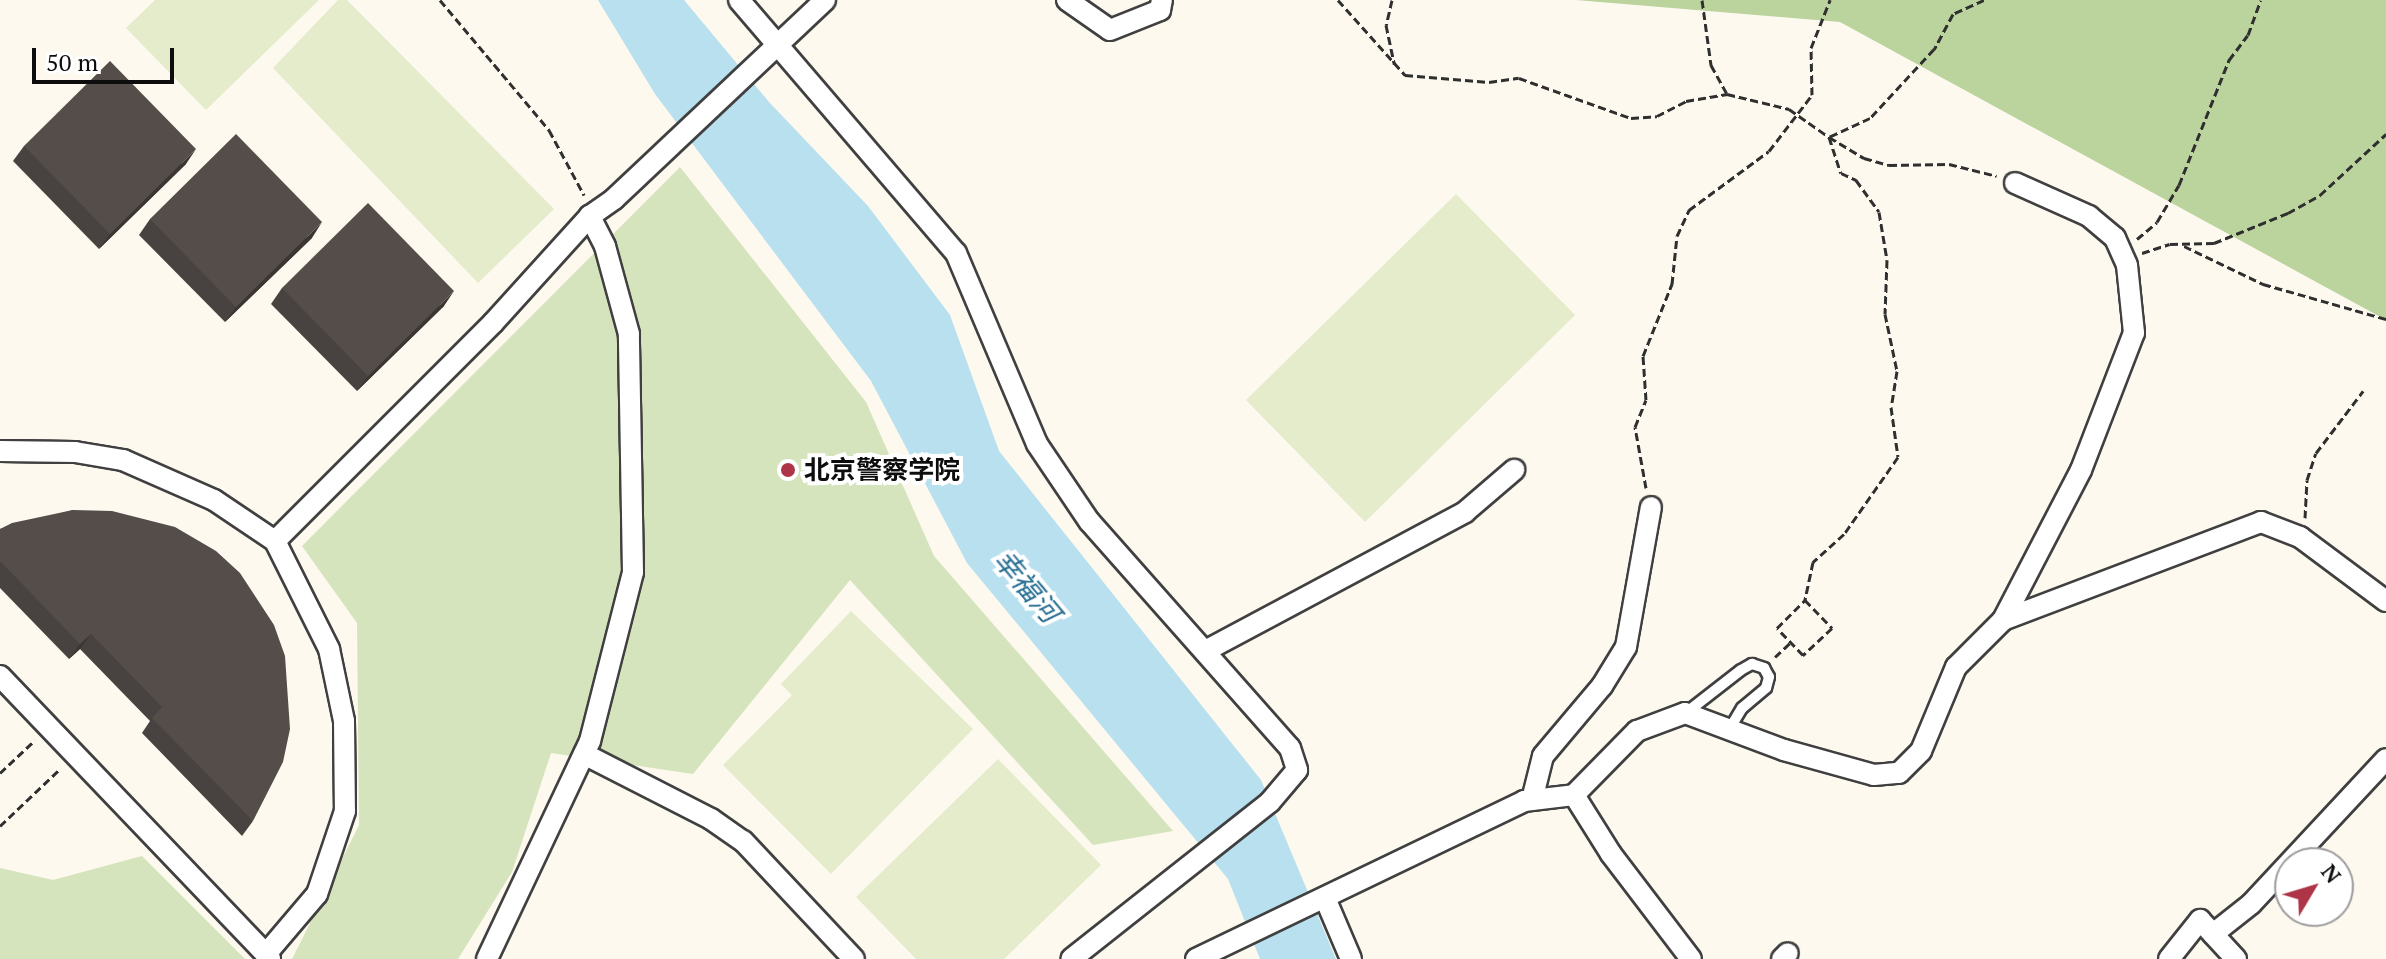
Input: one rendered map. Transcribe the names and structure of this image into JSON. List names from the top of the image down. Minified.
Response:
{"water":["幸福河"],"places":["北京警察学院"],"scale_bar":"50 m","north":"top right"}
